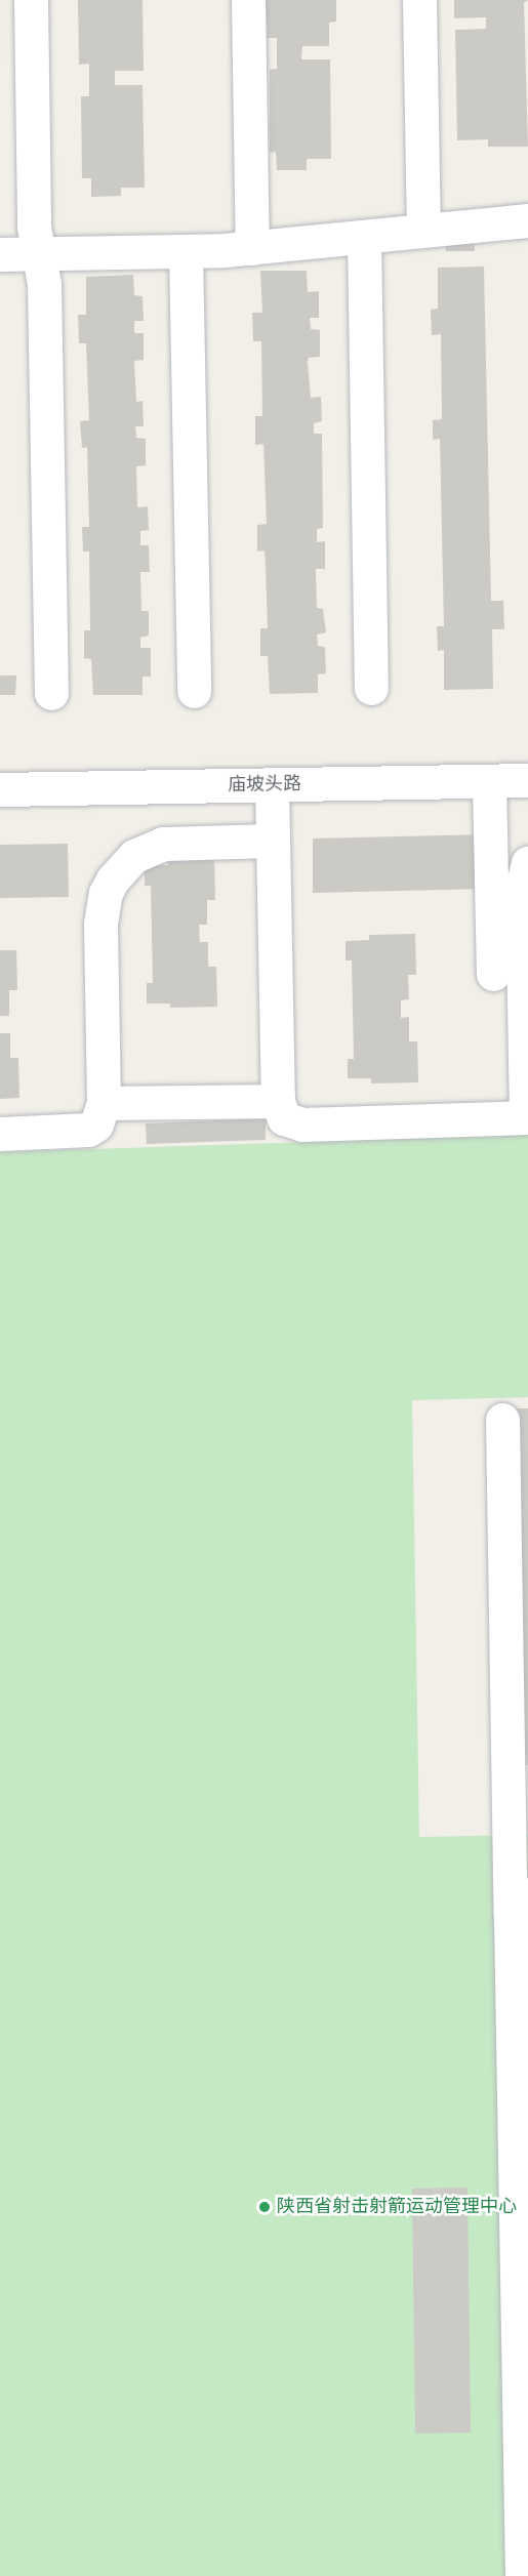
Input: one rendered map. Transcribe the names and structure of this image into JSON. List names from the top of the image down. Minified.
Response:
{"streets":{"street":["庙坡头路"]},"places":["陕西省射击射箭运动管理中心"]}
